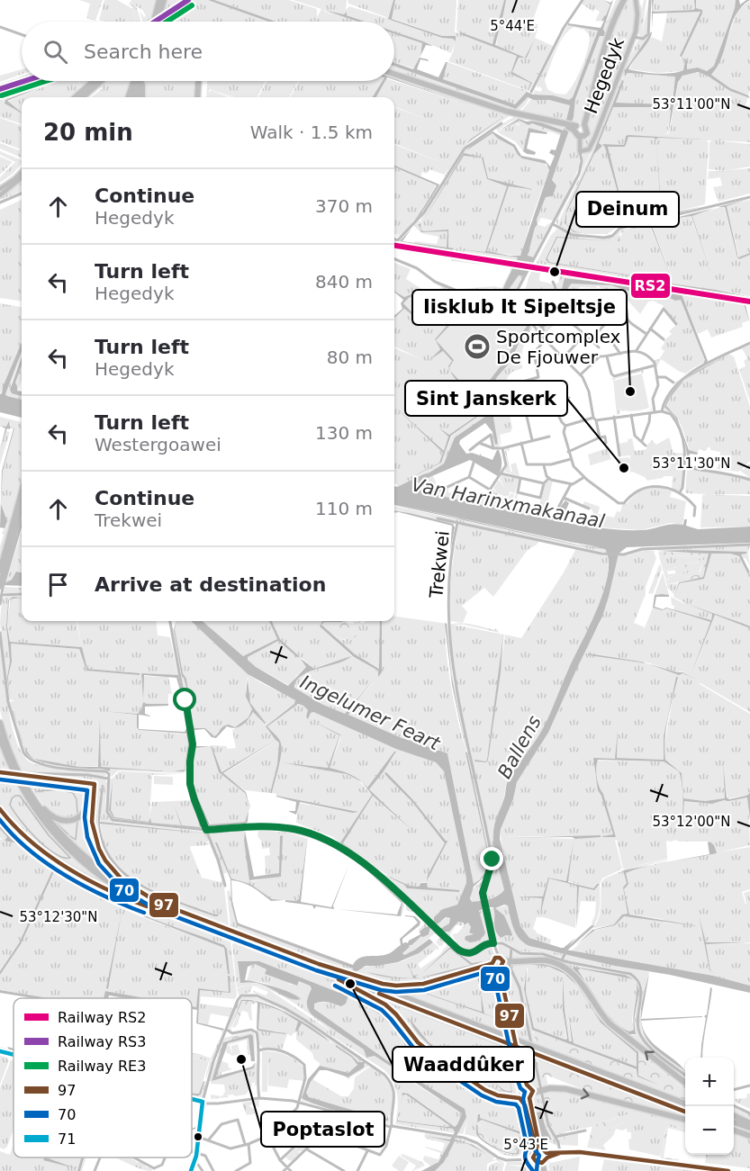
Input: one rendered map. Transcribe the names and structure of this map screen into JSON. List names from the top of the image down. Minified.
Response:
{"streets":{"main road":["Hegedyk"],"street":["Trekwei"]},"water":["Van Harinxmakanaal","Ingelumer Feart","Ballens"],"places":{"other":["Deinum","Iisklub It Sipeltsje","Sint Janskerk","Waaddûker","Poptaslot"],"sports":["Sportcomplex De Fjouwer"]},"lines":["rail line RS3","rail line RE3","rail line RS2","transit line 97","transit line 70","transit line 71"],"legend":["Railway RS2","Railway RS3","Railway RE3","97","70","71"],"page":{"search":"Search here","heading":["20 min","Walk · 1.5 km"],"list":[["Continue","Hegedyk","370 m"],["Turn left","Hegedyk","840 m"],["Turn left","Hegedyk","80 m"],["Turn left","Westergoawei","130 m"],["Continue","Trekwei","110 m"],"Arrive at destination"],"map_buttons":["+","−"]},"coordinates":["5°44'E","53°11'00\"N","53°11'30\"N","53°12'00\"N","53°12'30\"N","5°43'E"]}
